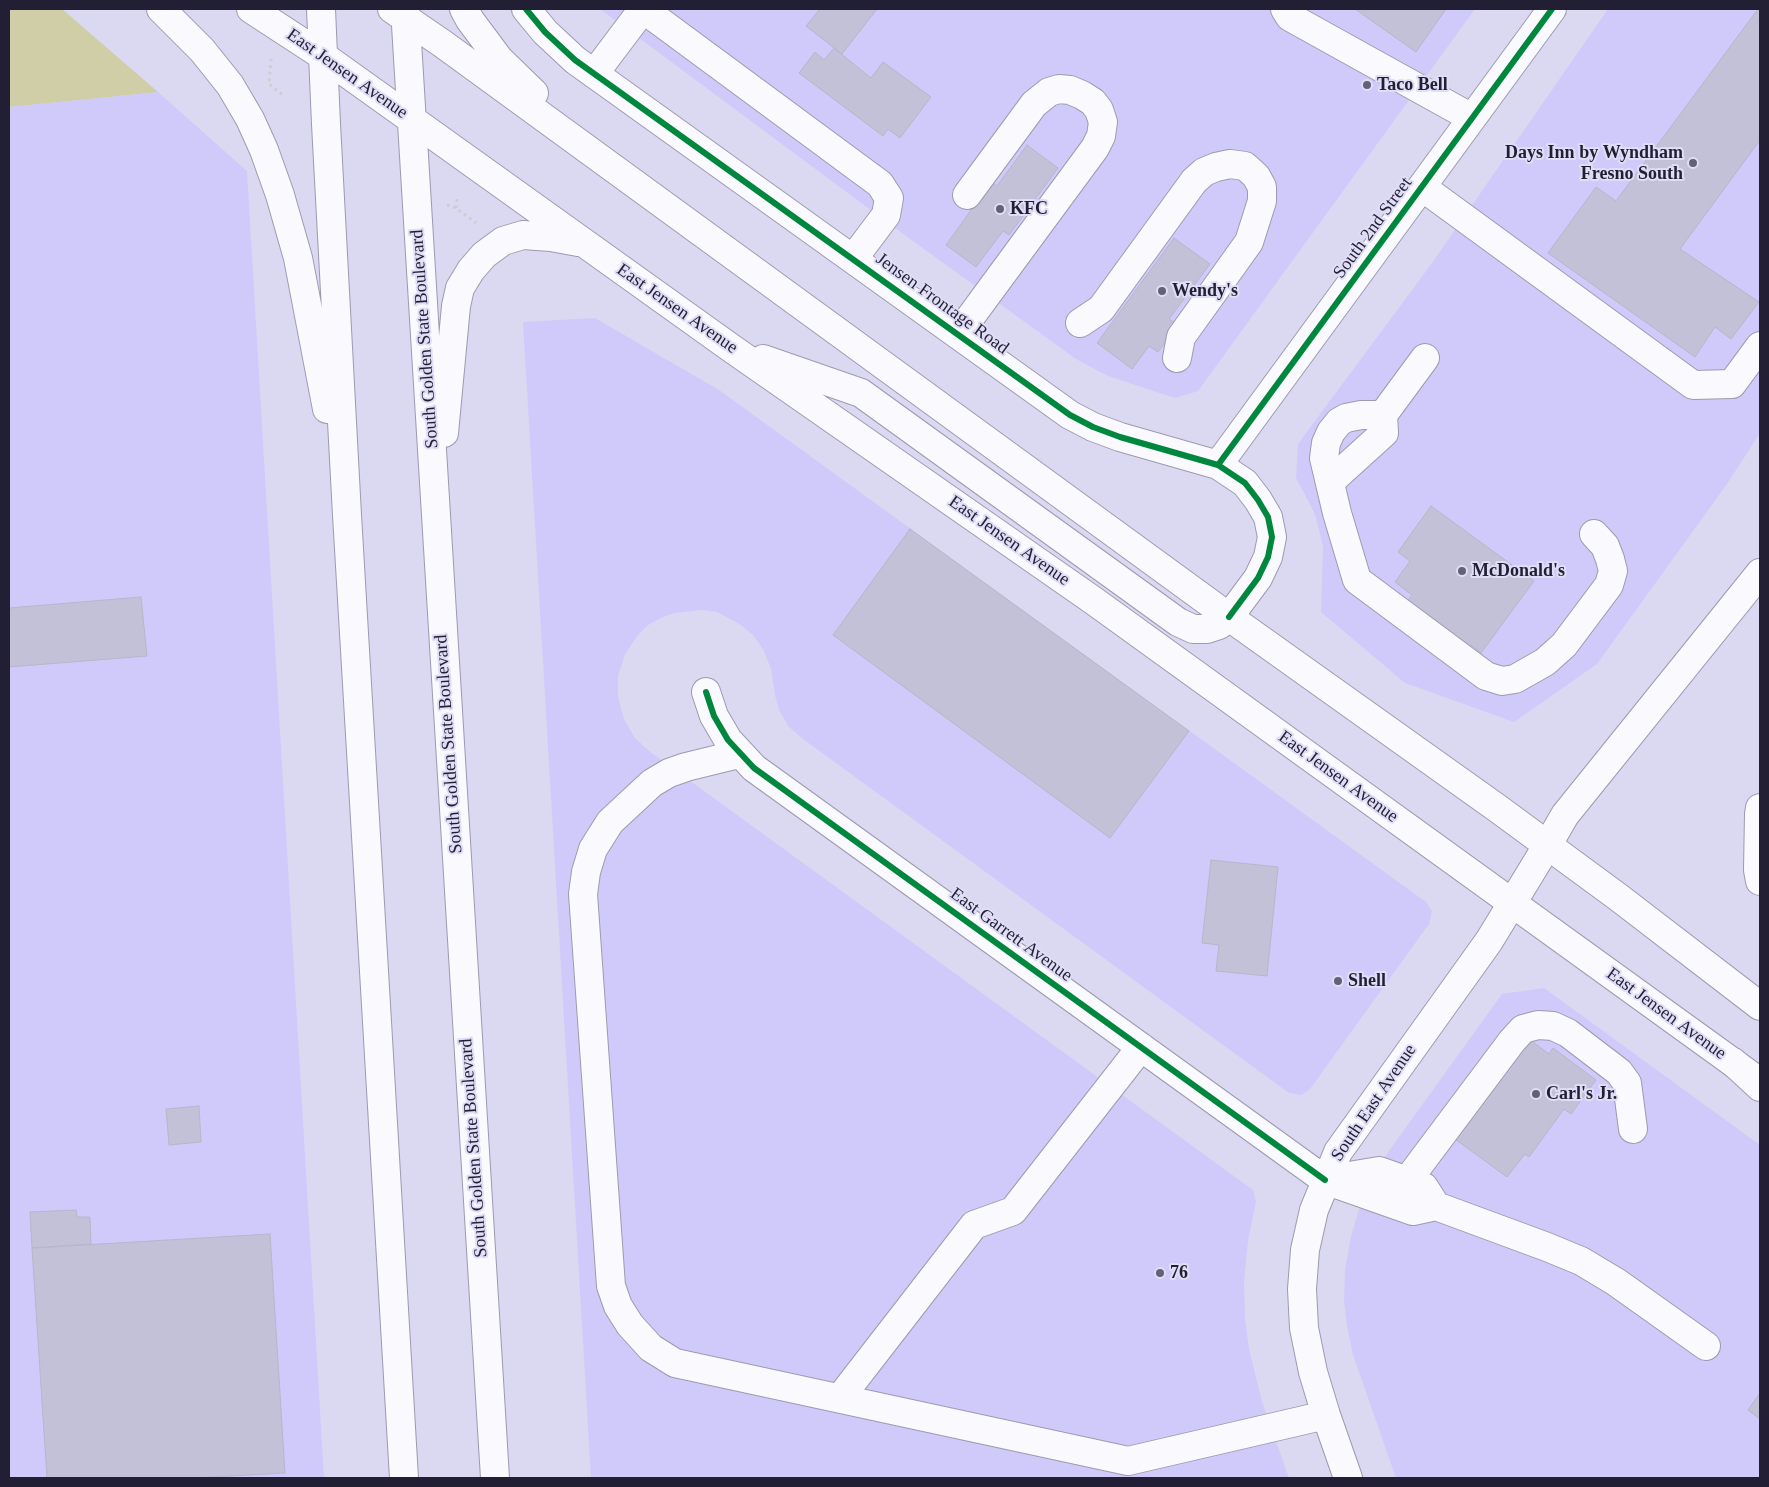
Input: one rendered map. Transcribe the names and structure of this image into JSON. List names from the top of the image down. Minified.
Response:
{"streets":{"main road":["East Jensen Avenue","South 2nd Street","Jensen Frontage Road","South Golden State Boulevard","East Garrett Avenue","South East Avenue"]},"crossings":[["East Jensen Avenue","South Golden State Boulevard"],["East Jensen Avenue","South East Avenue"],["South 2nd Street","Jensen Frontage Road"],["East Garrett Avenue","South East Avenue"]],"places":["Taco Bell","Days Inn by Wyndham Fresno South","KFC","Wendy's","McDonald's","Shell","Carl's Jr.","76"]}
